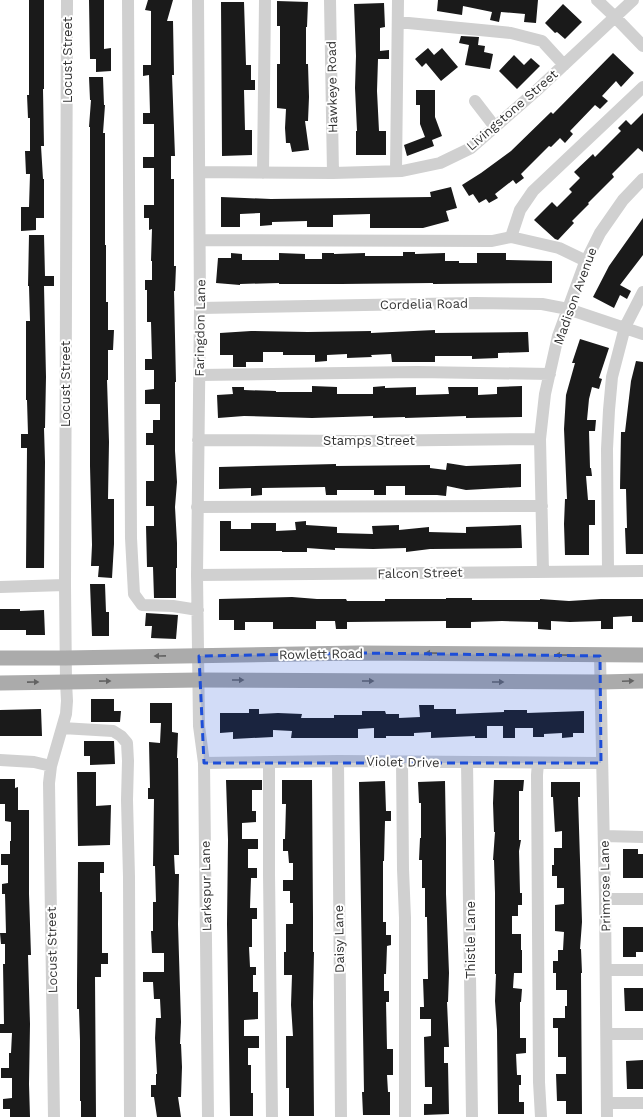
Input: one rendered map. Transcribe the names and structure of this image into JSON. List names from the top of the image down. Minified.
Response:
{"streets":{"main road":["Rowlett Road"],"street":["Locust Street","Hawkeye Road","Livingstone Street","Madison Avenue","Cordelia Road","Faringdon Lane","Stamps Street","Falcon Street","Violet Drive","Larkspur Lane","Primrose Lane","Daisy Lane","Thistle Lane"]},"crossings":[["Locust Street","Rowlett Road"],["Hawkeye Road","Livingstone Street"],["Livingstone Street","Faringdon Lane"],["Madison Avenue","Cordelia Road"],["Madison Avenue","Stamps Street"],["Madison Avenue","Falcon Street"],["Cordelia Road","Faringdon Lane"],["Faringdon Lane","Stamps Street"],["Faringdon Lane","Falcon Street"],["Faringdon Lane","Rowlett Road"],["Faringdon Lane","Larkspur Lane"],["Rowlett Road","Larkspur Lane"],["Rowlett Road","Primrose Lane"],["Violet Drive","Larkspur Lane"],["Violet Drive","Primrose Lane"],["Violet Drive","Daisy Lane"],["Violet Drive","Thistle Lane"]]}
